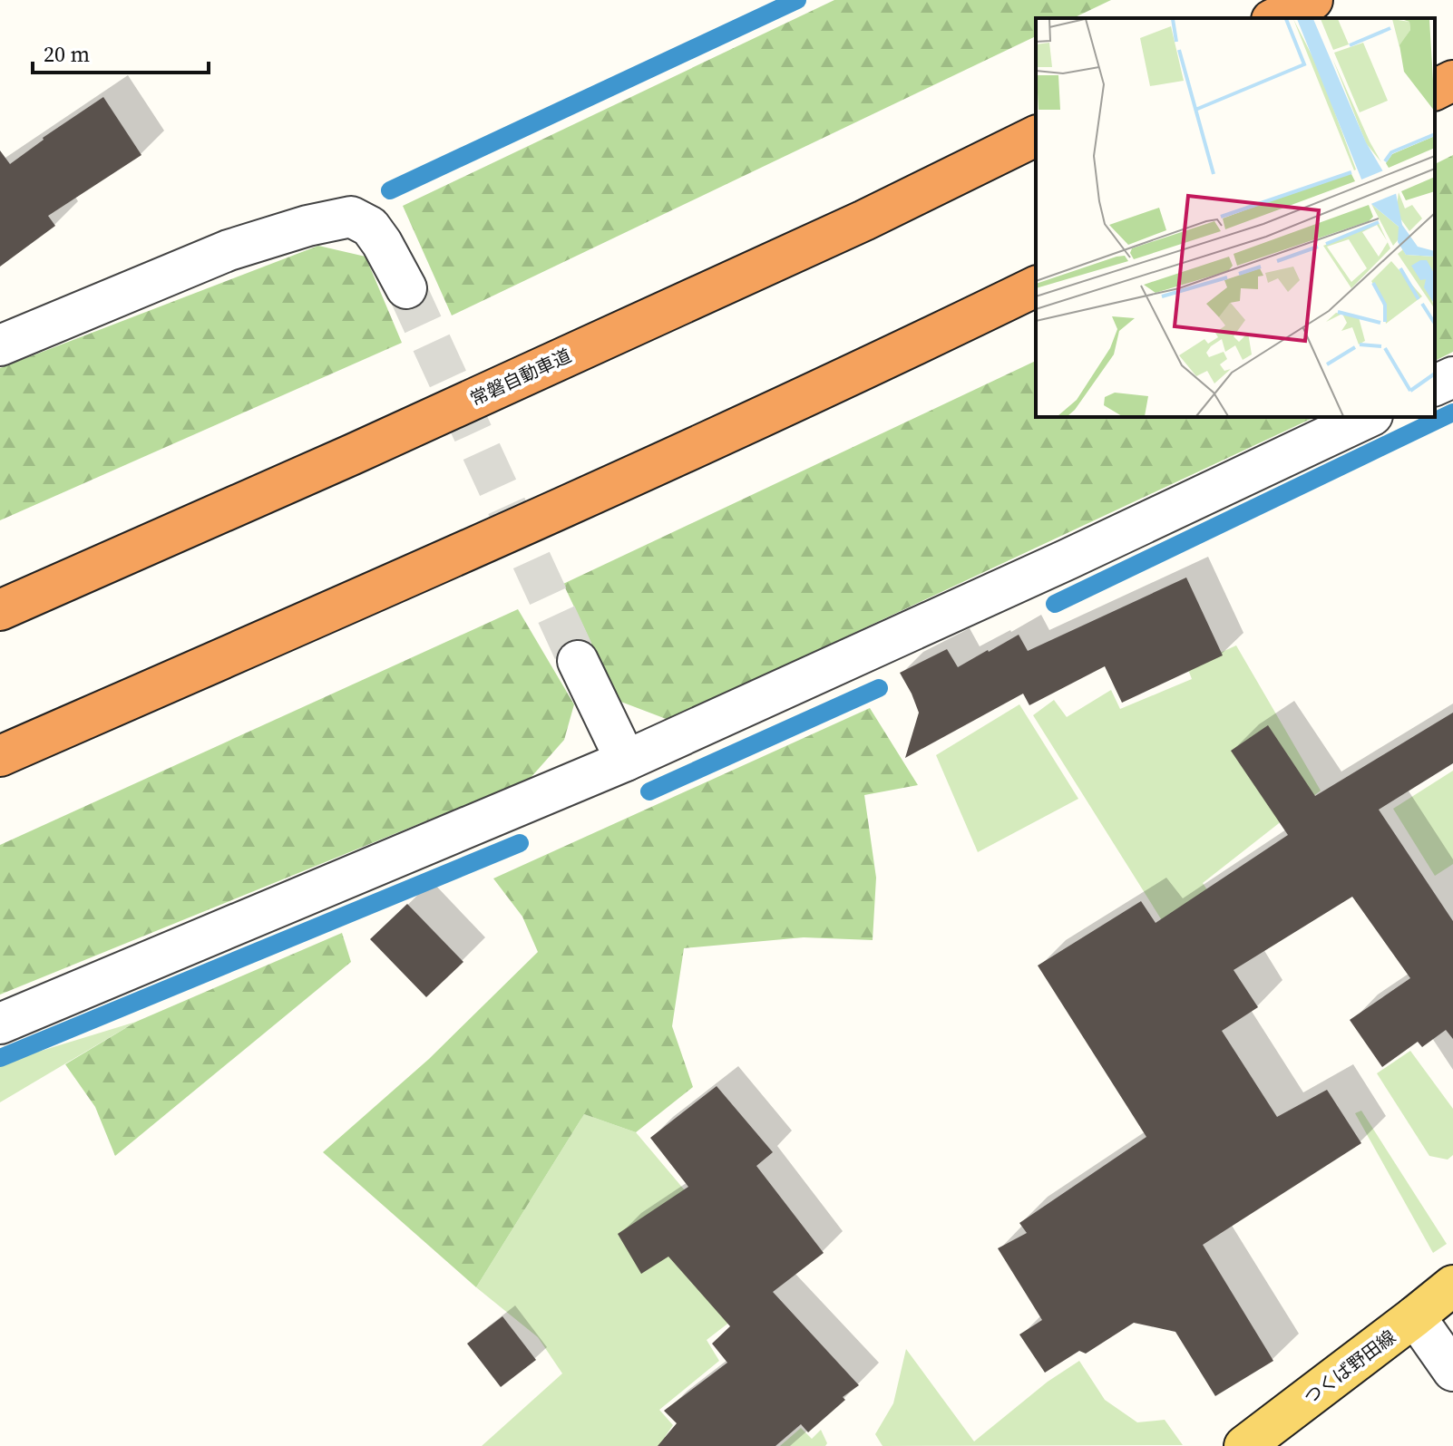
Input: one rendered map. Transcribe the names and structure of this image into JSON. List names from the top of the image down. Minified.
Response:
{"streets":{"highway":["常磐自動車道"],"main road":["つくば野田線"]},"scale_bar":"20 m"}
